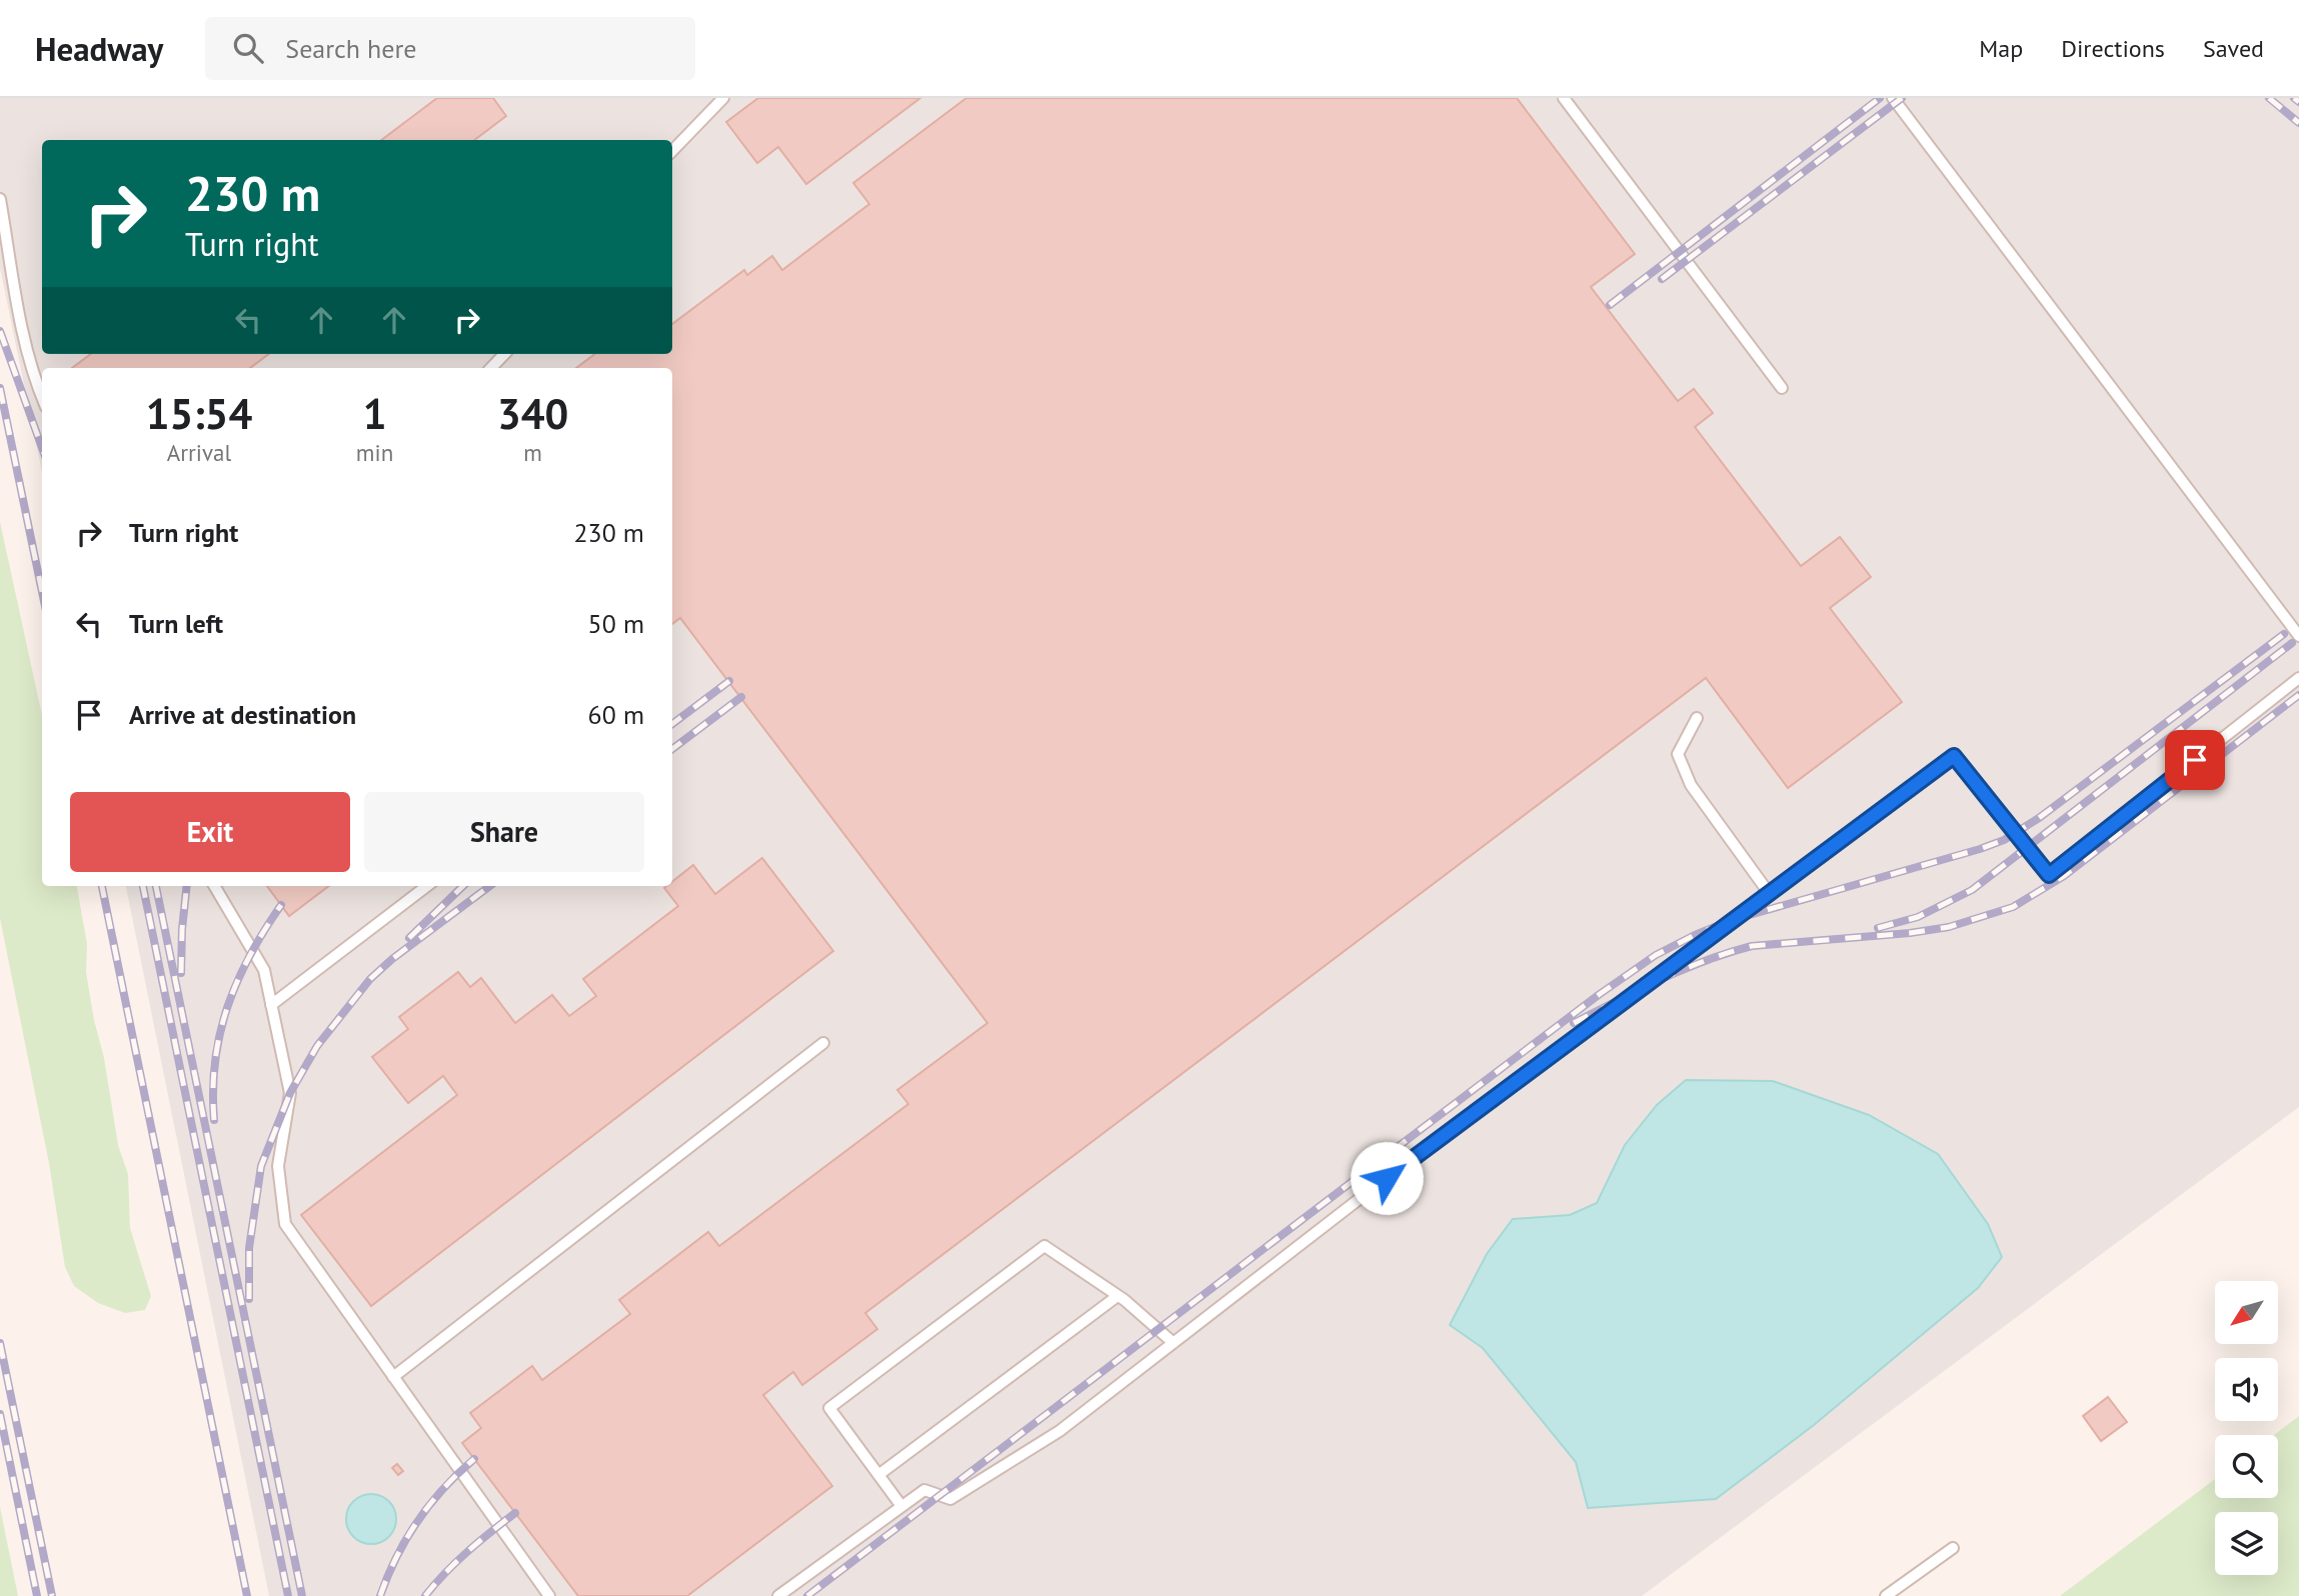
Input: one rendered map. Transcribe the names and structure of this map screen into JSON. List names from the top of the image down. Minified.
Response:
{"north":"bottom left","page":{"header":"Headway","search":"Search here","nav":["Map","Directions","Saved"],"turn":["230 m","Turn right"],"eta":["15:54","Arrival","1","min","340","m"],"list":[{"name":"Turn right","value":"230 m"},{"name":"Turn left","value":"50 m"},{"name":"Arrive at destination","value":"60 m"}],"buttons":["Exit","Share"]}}
